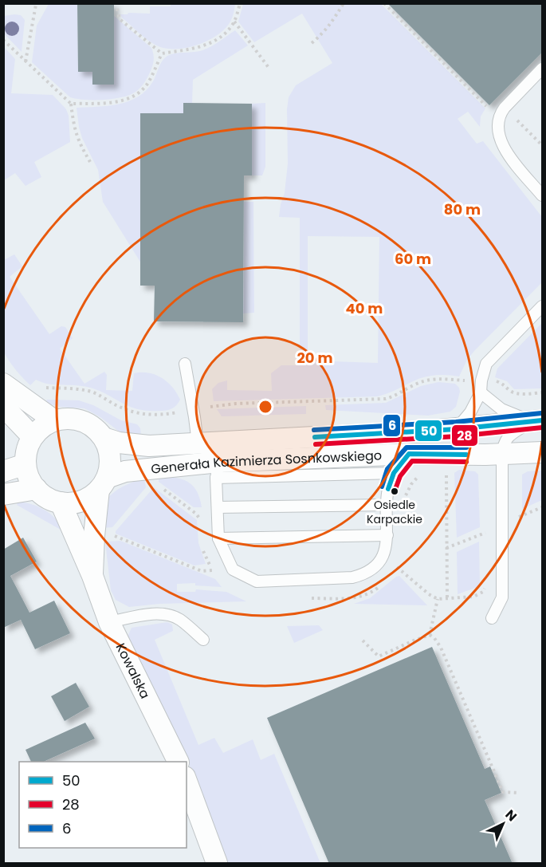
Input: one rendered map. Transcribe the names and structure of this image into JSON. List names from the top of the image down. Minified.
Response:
{"streets":{"street":["Generała Kazimierza Sosnkowskiego","Kowalska"]},"crossings":[["Generała Kazimierza Sosnkowskiego","Kowalska"]],"places":["Osiedle Karpackie"],"lines":["transit line 6","transit line 50","transit line 28"],"legend":["50","28","6"],"north":"top right","rings":["80 m","60 m","40 m","20 m"]}
